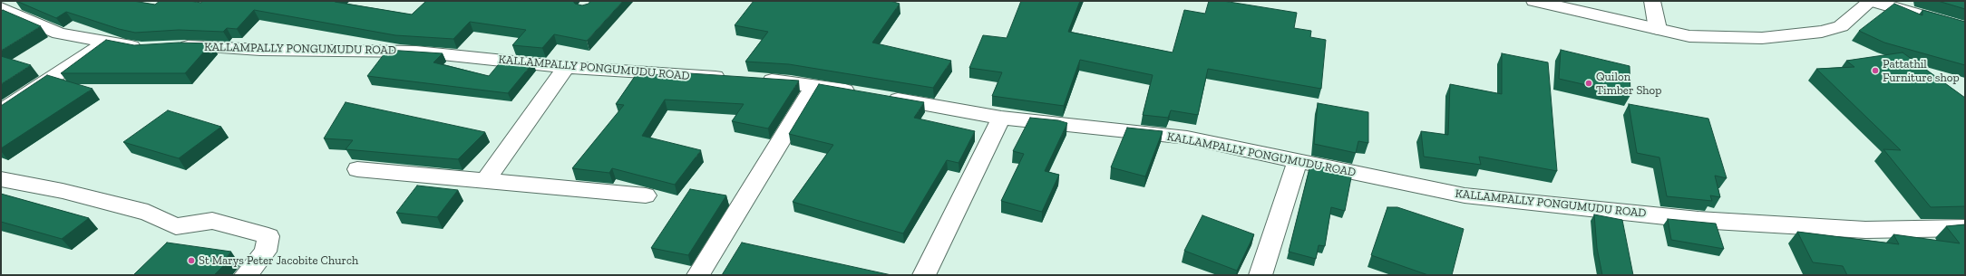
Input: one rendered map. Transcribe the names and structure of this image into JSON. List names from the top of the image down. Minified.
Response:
{"streets":{"street":["KALLAMPALLY PONGUMUDU ROAD"]},"places":["Pattathil Furniture shop","Quilon Timber Shop","St Marys Peter Jacobite Church"]}
